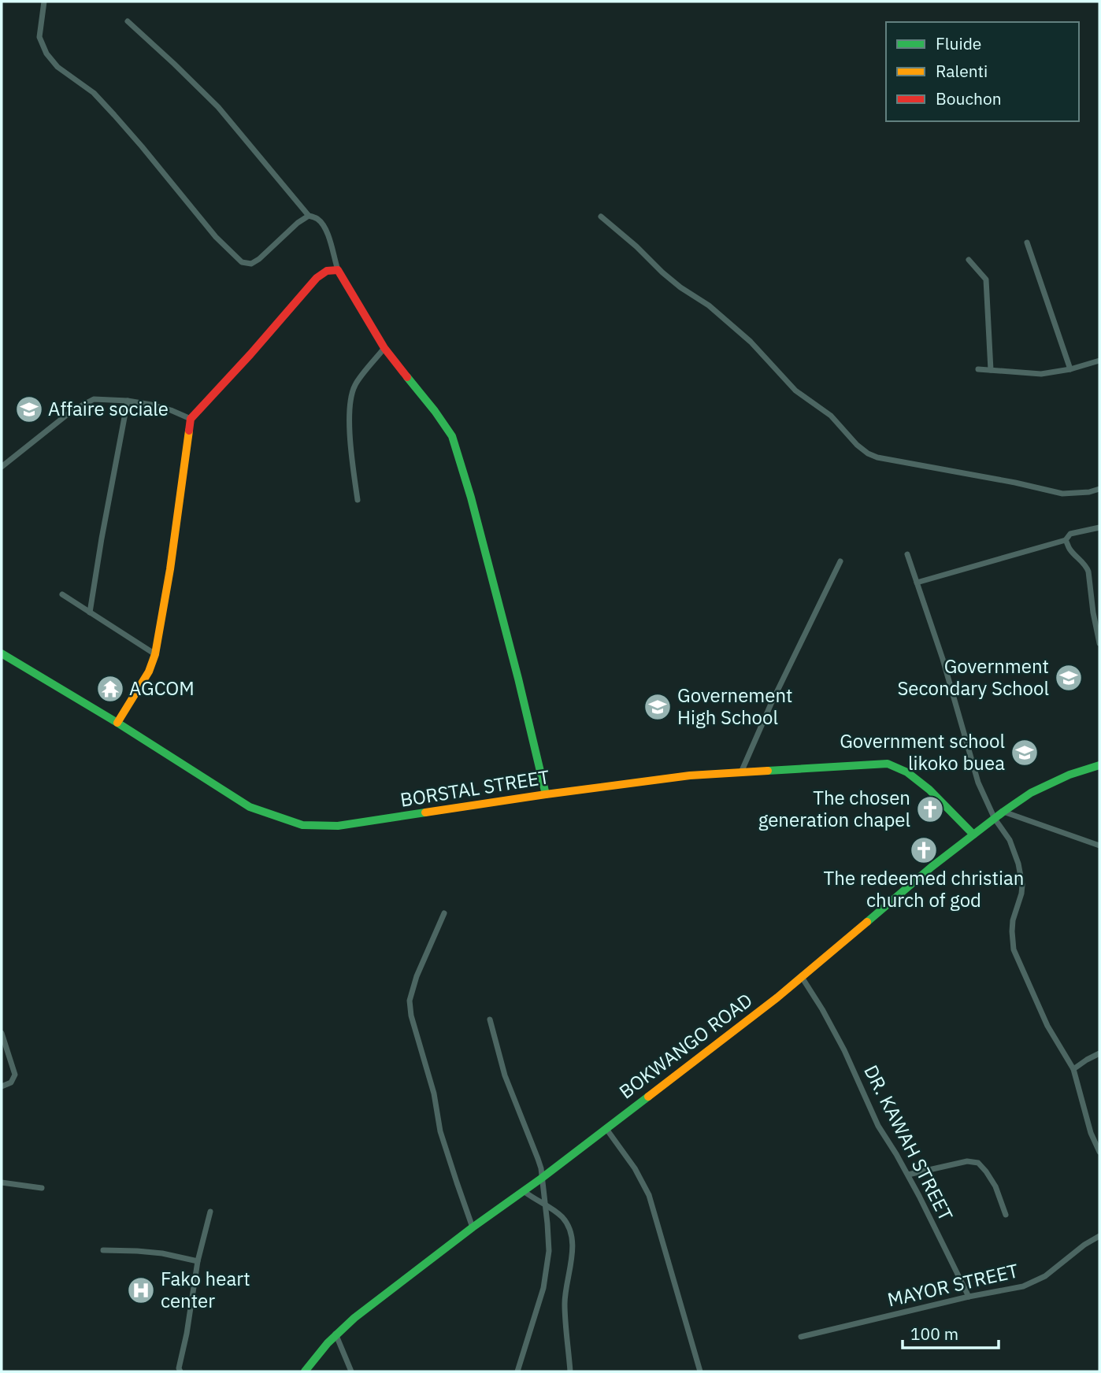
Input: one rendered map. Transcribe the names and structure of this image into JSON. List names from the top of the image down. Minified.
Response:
{"streets":{"street":["BORSTAL STREET","BOKWANGO ROAD","DR. KAWAH STREET","MAYOR STREET"]},"crossings":[["BORSTAL STREET","BOKWANGO ROAD"],["BOKWANGO ROAD","DR. KAWAH STREET"],["DR. KAWAH STREET","MAYOR STREET"]],"places":{"school or university":["Affaire sociale","Government Secondary School","Governement High School","Government school likoko buea"],"temple":["AGCOM"],"church":["The chosen generation chapel","The redeemed christian church of god"],"hospital":["Fako heart center"]},"legend":["Fluide","Ralenti","Bouchon"],"scale_bar":"100 m"}
